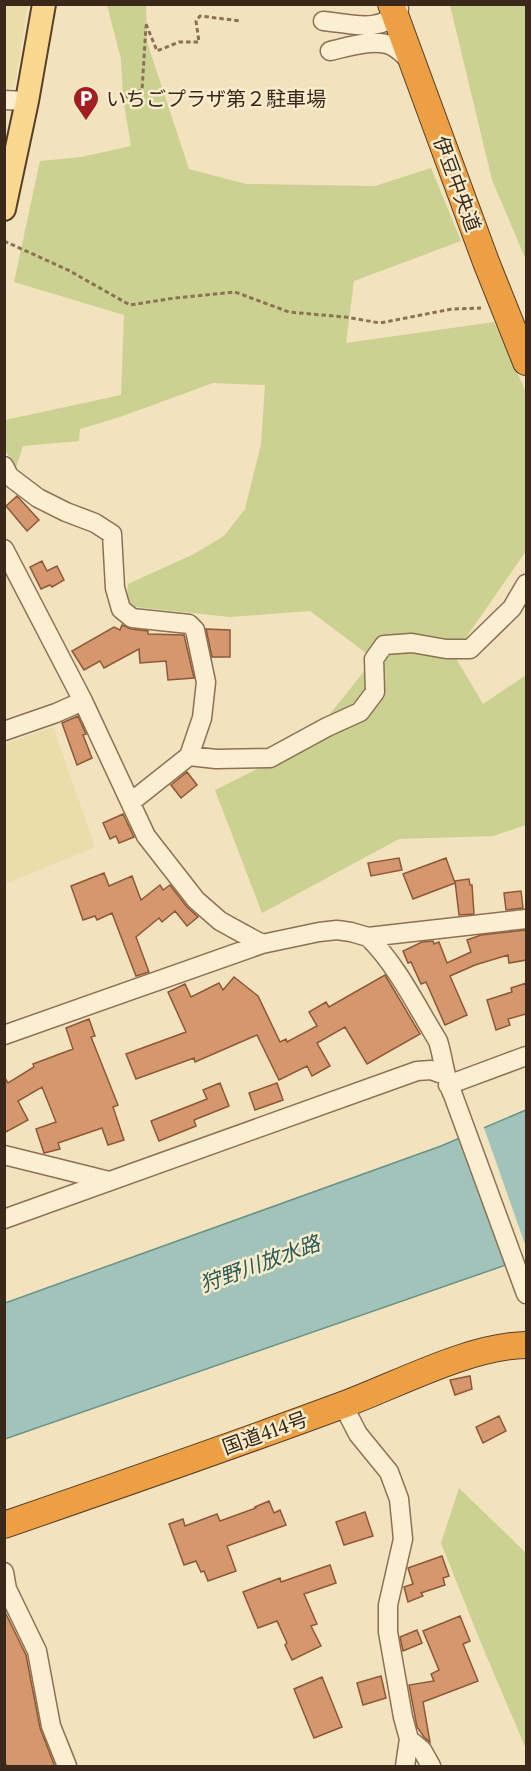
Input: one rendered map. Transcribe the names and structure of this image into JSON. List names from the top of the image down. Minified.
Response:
{"streets":{"highway":["伊豆中央道","国道414号"]},"water":["狩野川放水路"],"places":{"parking":["いちごプラザ第２駐車場"]}}
